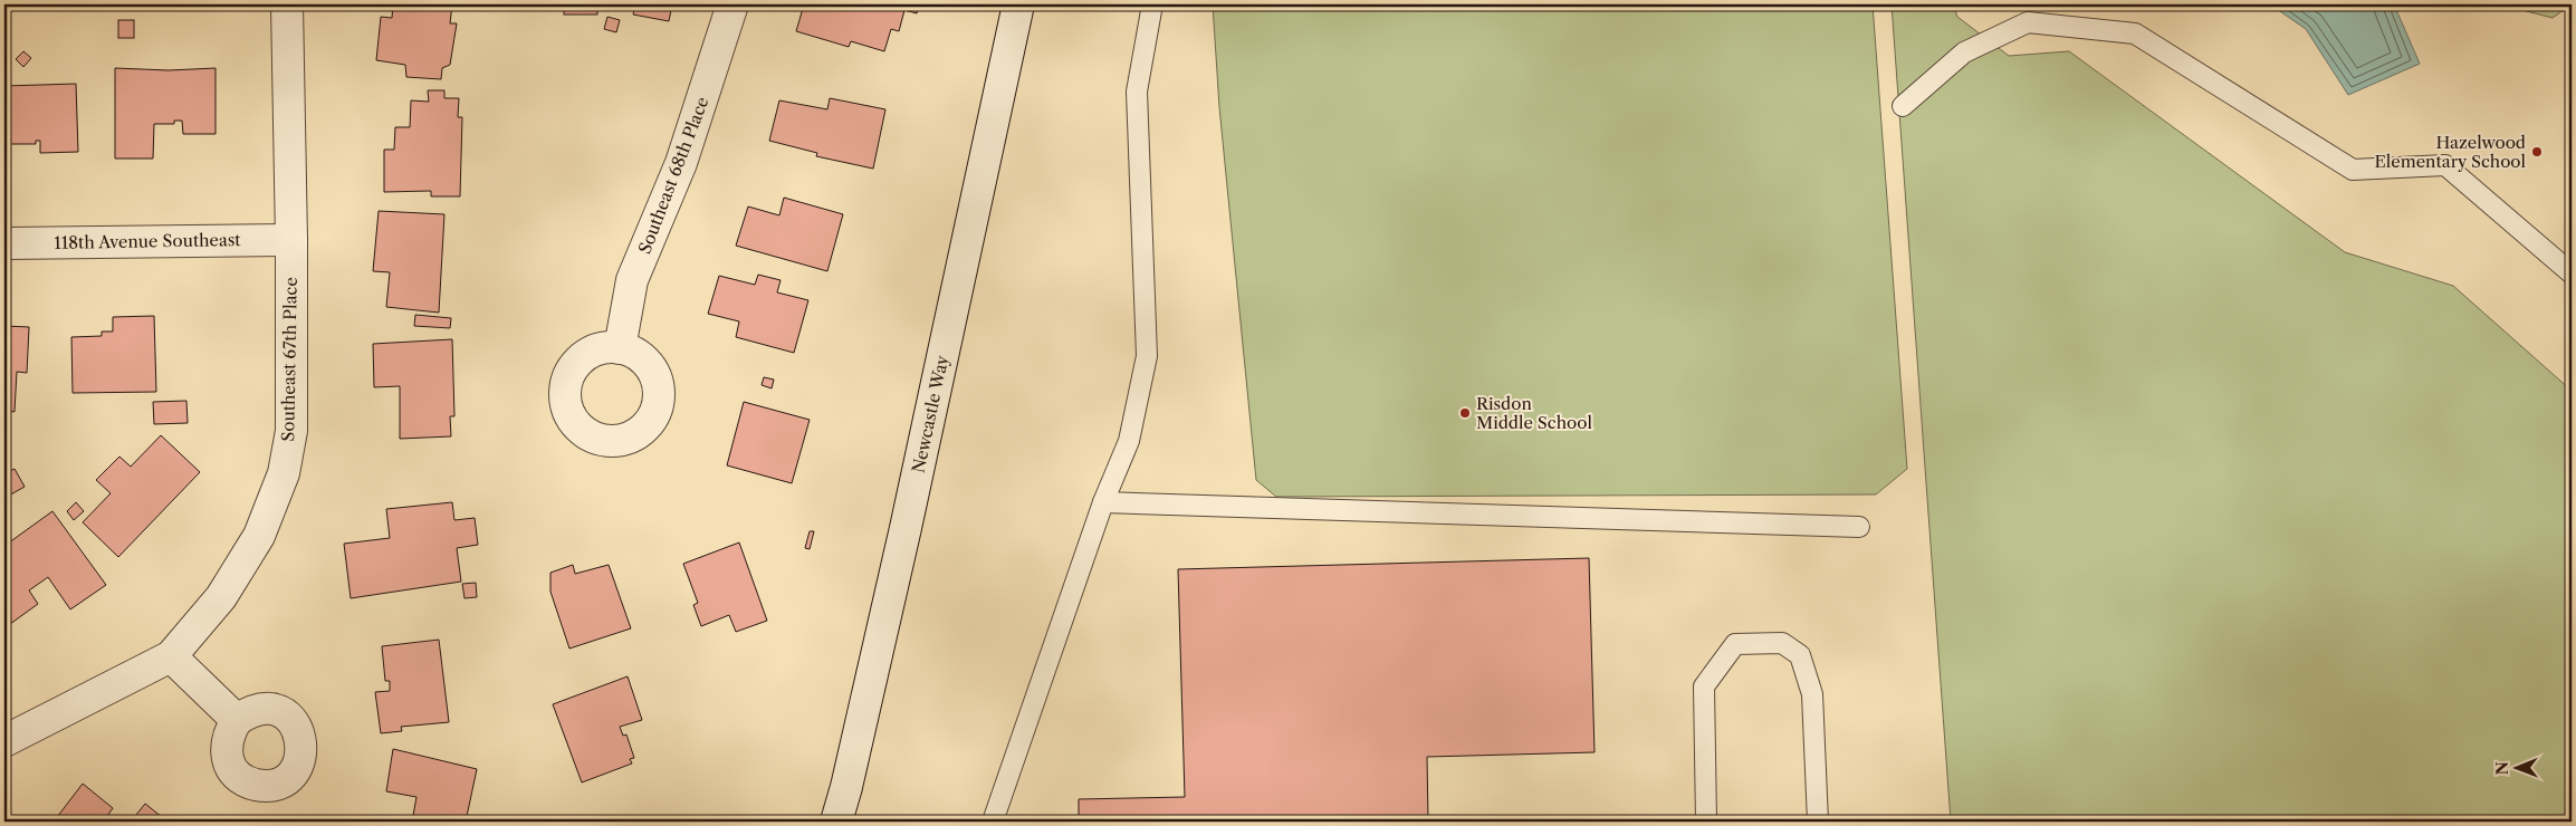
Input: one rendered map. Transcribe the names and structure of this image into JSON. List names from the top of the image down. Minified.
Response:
{"streets":{"street":["Southeast 68th Place","118th Avenue Southeast","Southeast 67th Place","Newcastle Way"]},"crossings":[["118th Avenue Southeast","Southeast 67th Place"]],"places":["Hazelwood Elementary School","Risdon Middle School"],"north":"left"}
